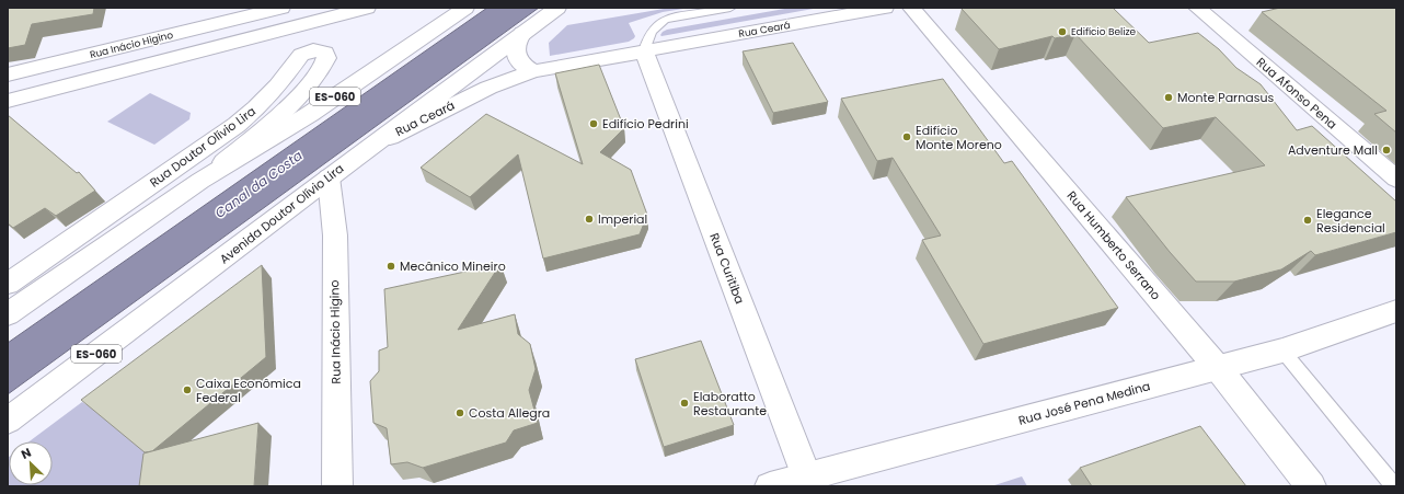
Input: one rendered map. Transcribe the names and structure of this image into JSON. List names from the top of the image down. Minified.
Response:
{"streets":{"street":["Rua Ceará","Rua Inácio Higino","Rua Afonso Pena","ES-060","Rua Doutor Olívio Lira","Avenida Doutor Olívio Lira","Rua Humberto Serrano","Rua Curitiba","Rua José Pena Medina"]},"crossings":[["Rua Ceará","Avenida Doutor Olívio Lira"],["Rua Ceará","Rua Curitiba"],["Rua Inácio Higino","Avenida Doutor Olívio Lira"],["ES-060","Rua Doutor Olívio Lira"],["Rua Humberto Serrano","Rua José Pena Medina"],["Rua Curitiba","Rua José Pena Medina"]],"water":["Canal da Costa"],"places":["Edifício Belize","Monte Parnasus","Edifício Pedrini","Edifício Monte Moreno","Adventure Mall","Imperial","Elegance Residencial","Mecânico Mineiro","Caixa Econômica Federal","Elaboratto Restaurante","Costa Allegra"],"north":"top left"}
